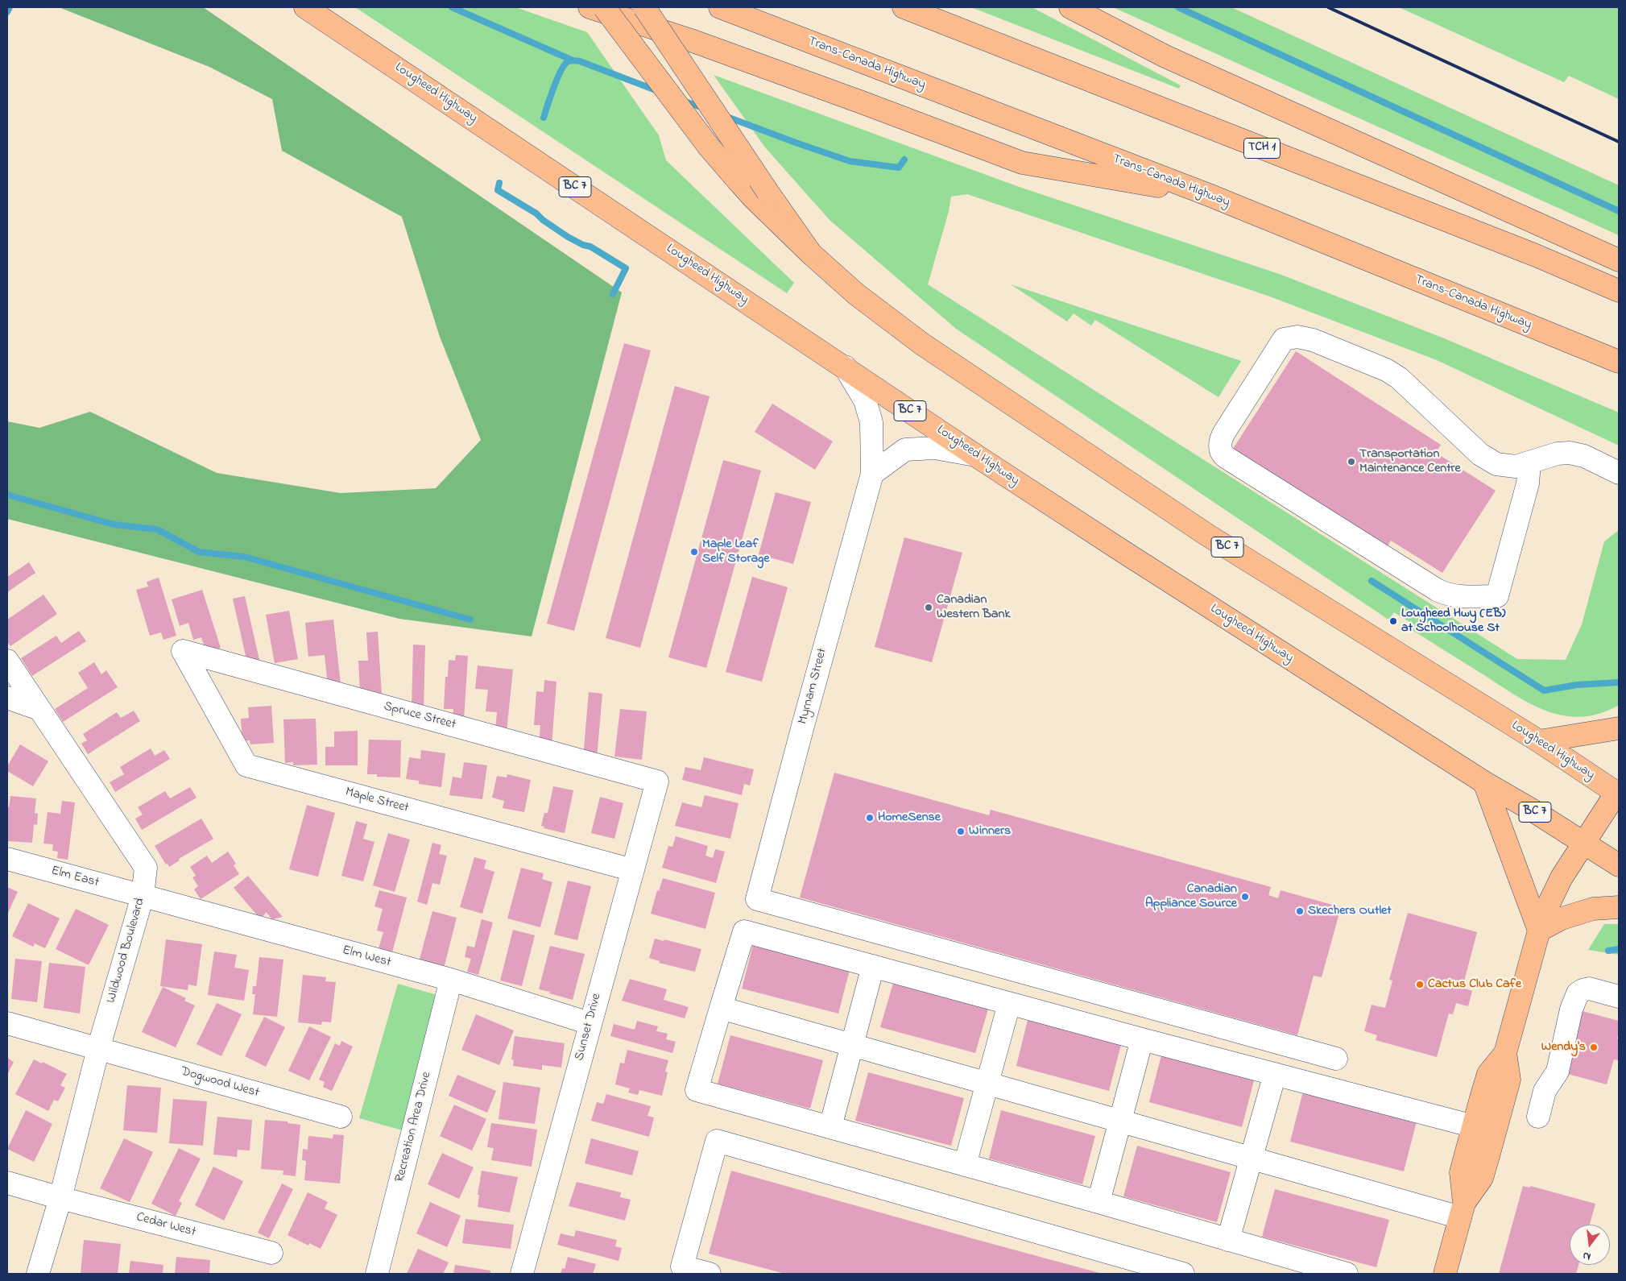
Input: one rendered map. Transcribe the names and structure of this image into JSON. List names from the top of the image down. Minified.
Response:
{"streets":{"main road":["Trans-Canada Highway","Lougheed Highway","TCH 1","BC 7"],"street":["Myrnam Street","Spruce Street","Maple Street","Elm East","Wildwood Boulevard","Elm West","Sunset Drive","Dogwood West","Recreation Area Drive","Cedar West"]},"crossings":[["Lougheed Highway","Myrnam Street"],["Spruce Street","Maple Street"],["Spruce Street","Sunset Drive"],["Maple Street","Sunset Drive"],["Elm East","Wildwood Boulevard"],["Elm East","Elm West"],["Wildwood Boulevard","Elm West"],["Wildwood Boulevard","Dogwood West"],["Wildwood Boulevard","Cedar West"],["Elm West","Sunset Drive"],["Elm West","Recreation Area Drive"]],"places":["Transportation Maintenance Centre","Maple Leaf Self Storage","Canadian Western Bank","Lougheed Hwy (EB) at Schoolhouse St","HomeSense","Winners","Canadian Appliance Source","Skechers Outlet","Cactus Club Cafe","Wendy's"],"north":"bottom"}
